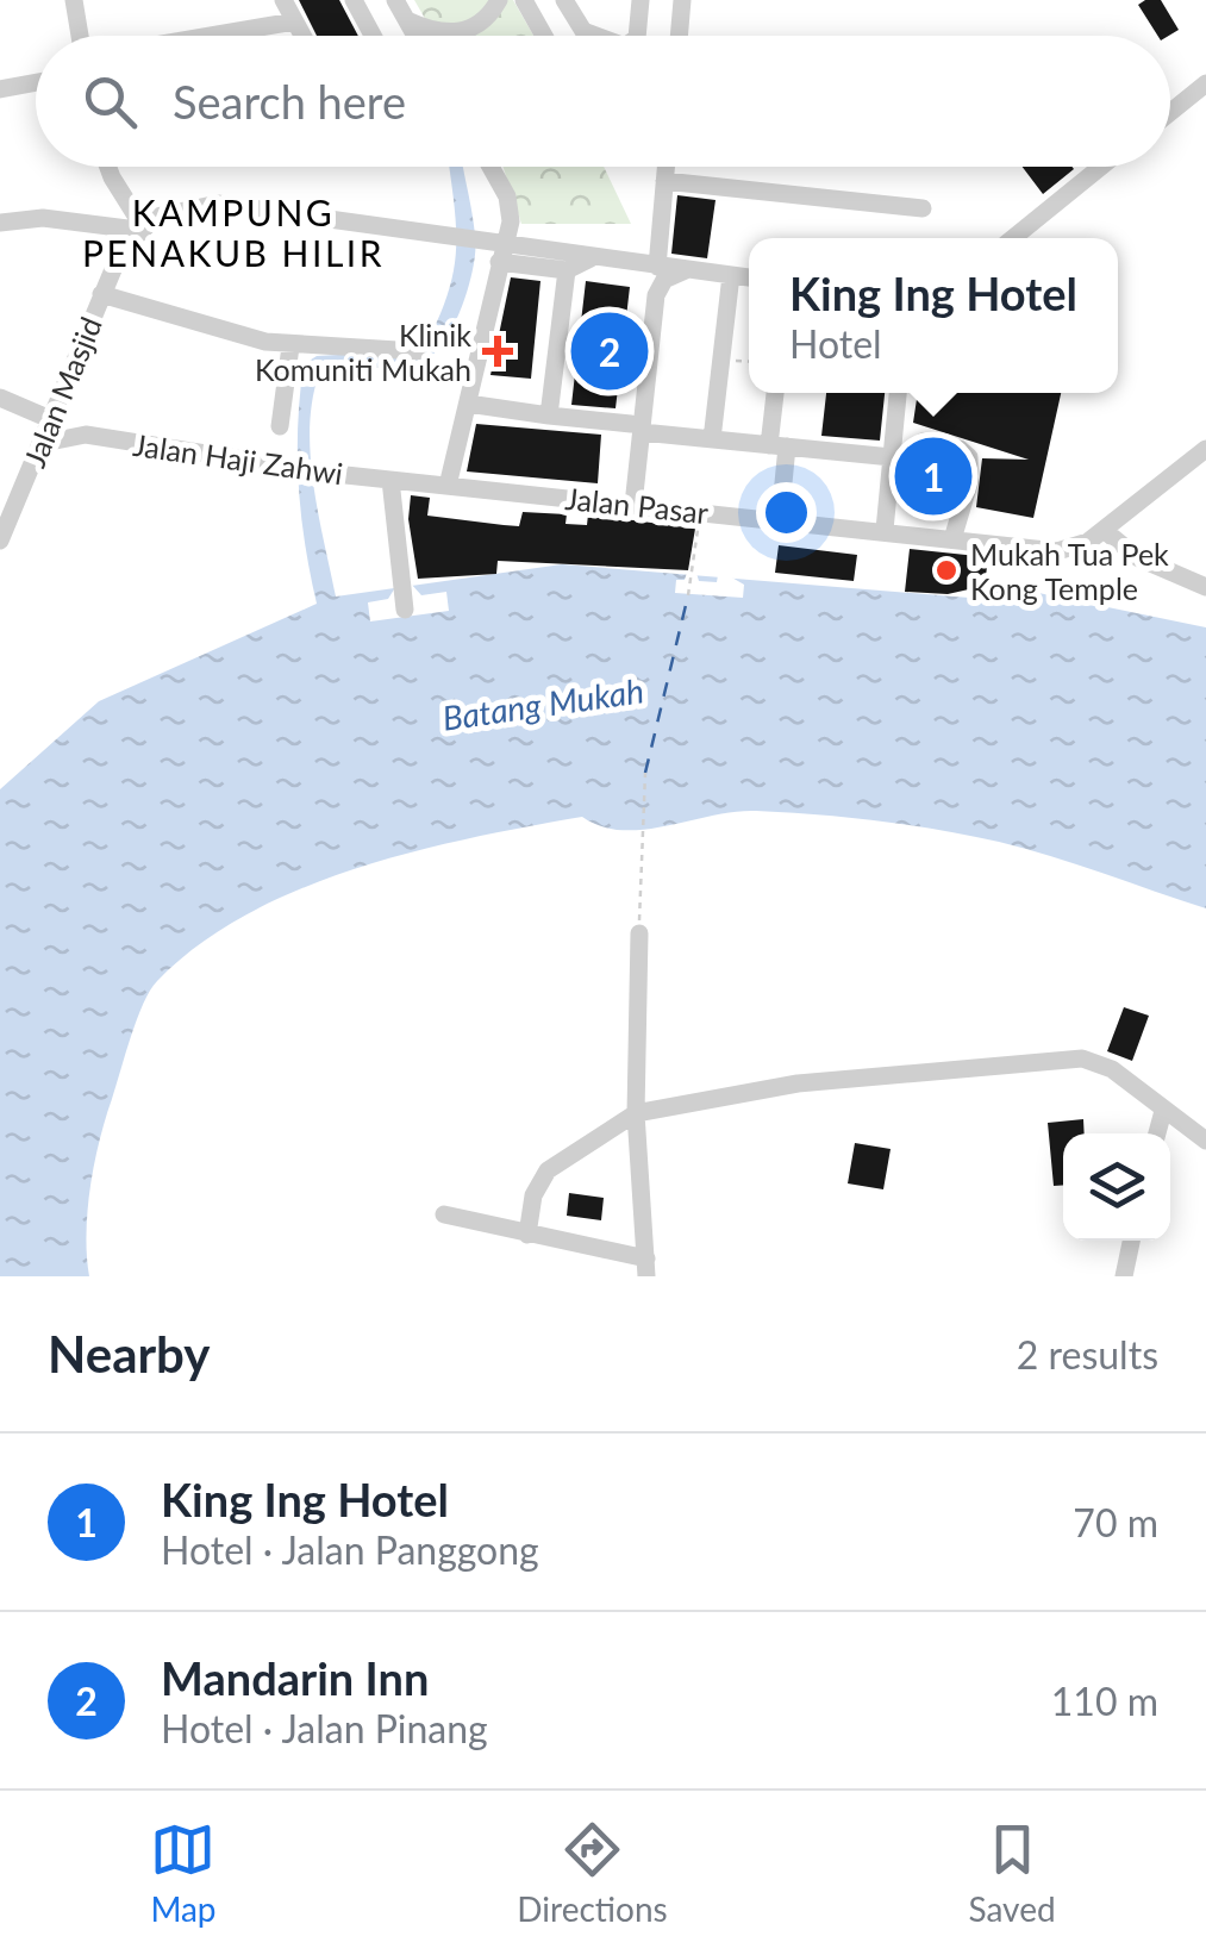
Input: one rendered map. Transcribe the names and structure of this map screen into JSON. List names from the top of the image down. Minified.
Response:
{"streets":{"street":["Jalan Masjid","Jalan Haji Zahwi","Jalan Pasar"]},"crossings":[["Jalan Haji Zahwi","Jalan Pasar"]],"districts":["KAMPUNG PENAKUB HILIR"],"water":["Batang Mukah"],"places":{"health":["Klinik Komuniti Mukah"],"other":["Mukah Tua Pek Kong Temple"]},"page":{"search":"Search here","popup":["King Ing Hotel","Hotel"],"pins":["2","1"],"heading":["Nearby","2 results"],"list":[{"mark":"1","name":"King Ing Hotel","note":"Hotel · Jalan Panggong","value":"70 m"},{"mark":"2","name":"Mandarin Inn","note":"Hotel · Jalan Pinang","value":"110 m"}],"nav":["Map","Directions","Saved"]}}
